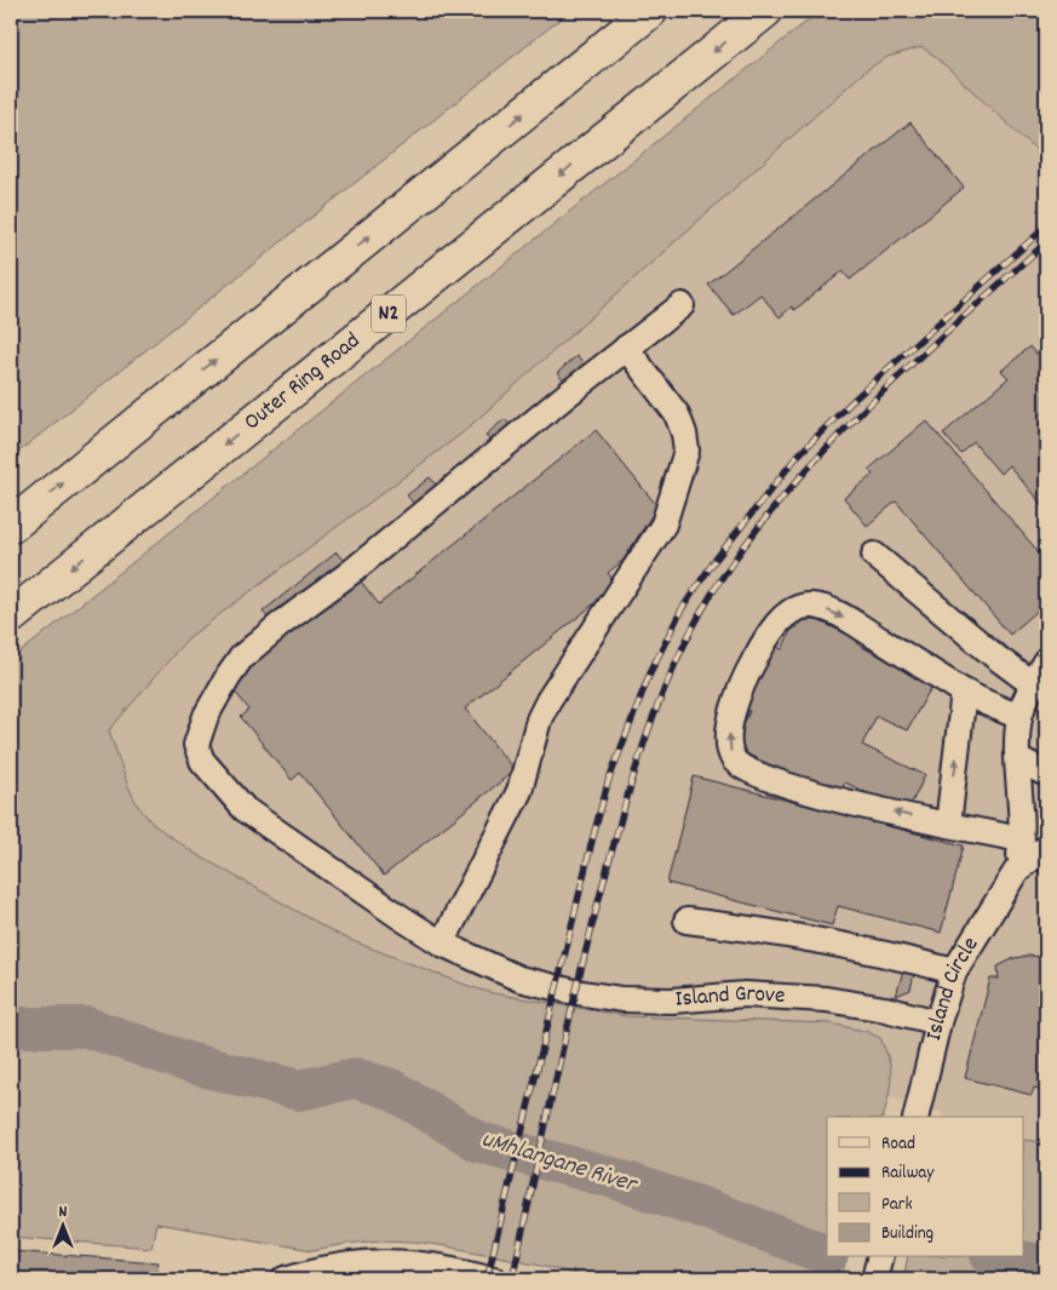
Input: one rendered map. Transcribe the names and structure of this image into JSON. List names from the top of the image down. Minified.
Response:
{"streets":{"highway":["N2","Outer Ring Road"],"street":["Island Circle","Island Grove"]},"crossings":[["Island Circle","Island Grove"]],"water":["uMhlangane River"],"legend":["Road","Railway","Park","Building"],"north":"top"}
